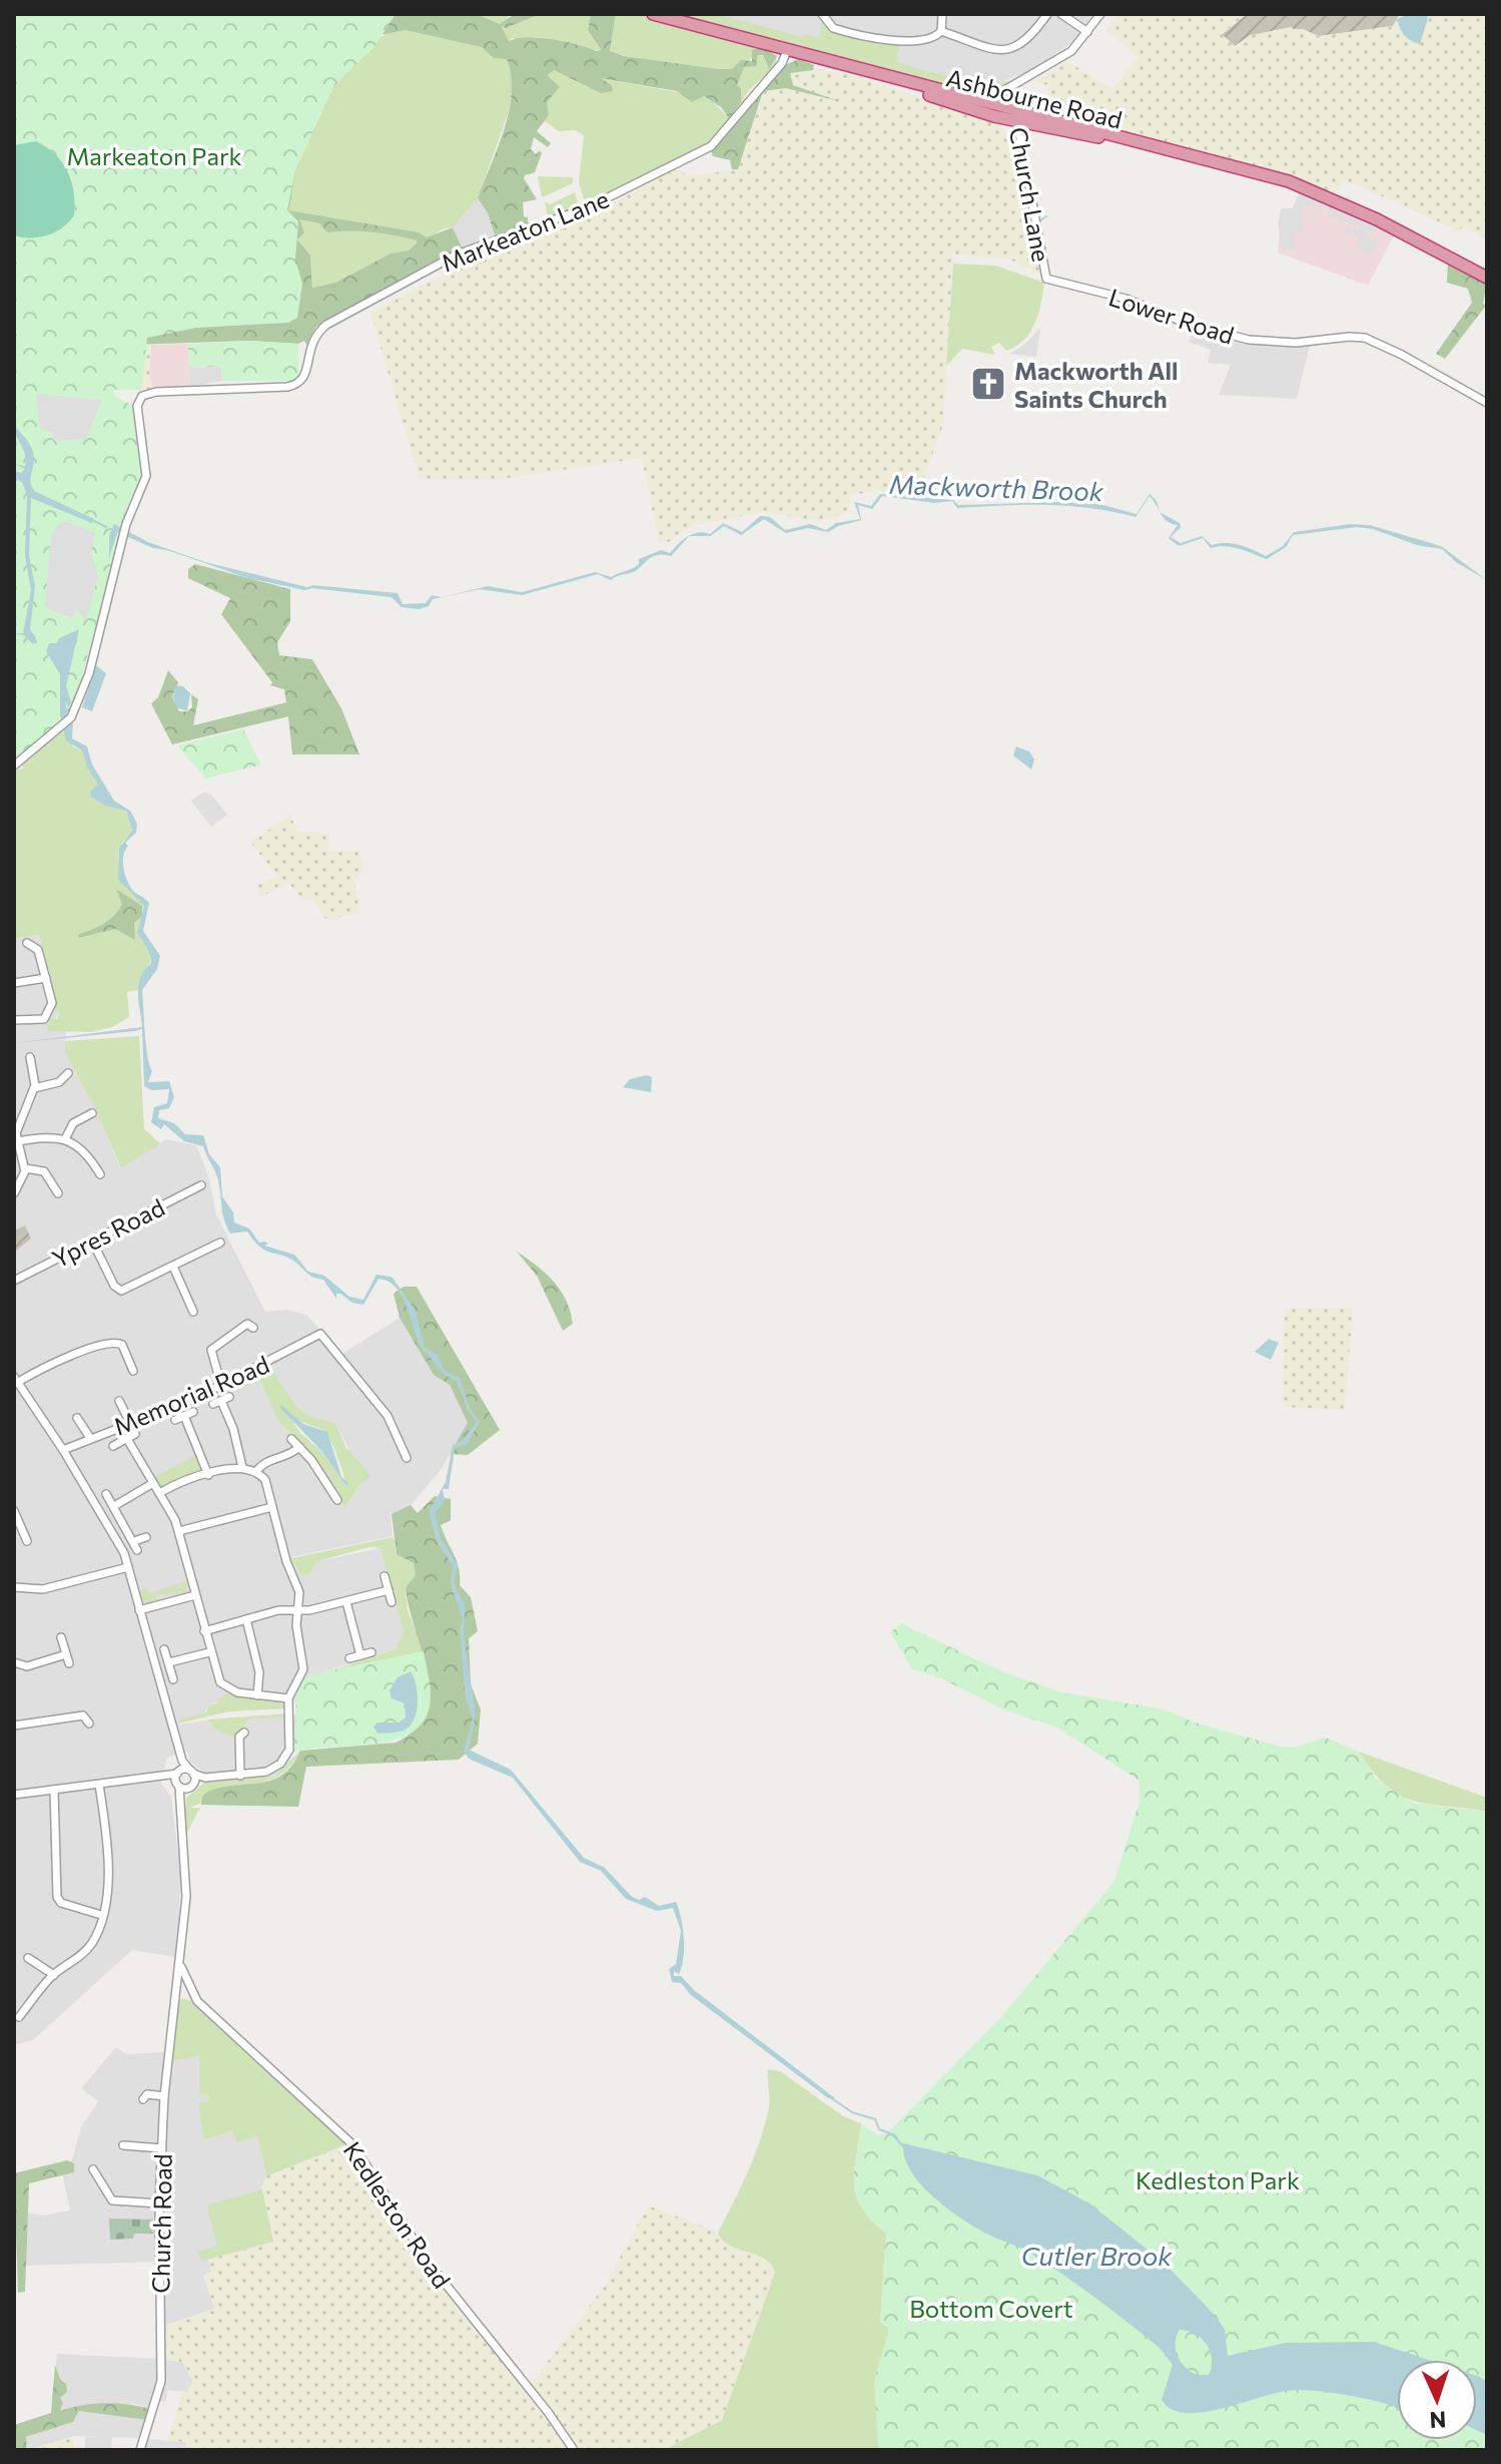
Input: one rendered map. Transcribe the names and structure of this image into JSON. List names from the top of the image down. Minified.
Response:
{"streets":{"highway":["Ashbourne Road"],"street":["Church Lane","Markeaton Lane","Lower Road","Ypres Road","Memorial Road","Kedleston Road","Church Road"]},"crossings":[["Ashbourne Road","Church Lane"],["Ashbourne Road","Markeaton Lane"],["Church Lane","Lower Road"],["Kedleston Road","Church Road"]],"water":["Mackworth Brook","Cutler Brook"],"parks":["Markeaton Park","Kedleston Park","Bottom Covert"],"places":{"church":["Mackworth All Saints Church"]},"north":"bottom"}
